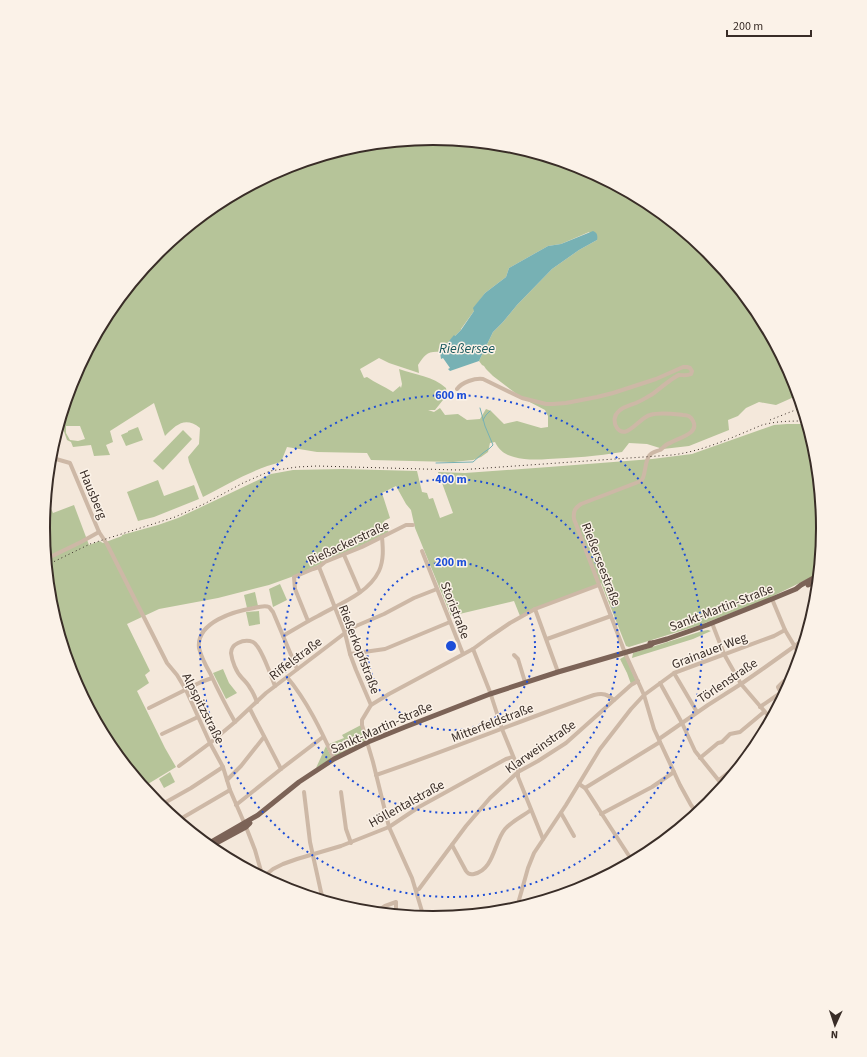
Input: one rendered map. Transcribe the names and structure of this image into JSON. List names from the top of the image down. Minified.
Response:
{"streets":{"main road":["Sankt-Martin-Straße"],"street":["Hausberg","Rießackerstraße","Rießerseestraße","Storistraße","Rießerkopfstraße","Grainauer Weg","Riffelstraße","Törlenstraße","Alpspitzstraße","Mitterfeldstraße","Klarweinstraße","Höllentalstraße"]},"crossings":[["Hausberg","Alpspitzstraße"],["Rießackerstraße","Rießerkopfstraße"],["Rießerseestraße","Sankt-Martin-Straße"],["Rießerseestraße","Grainauer Weg"],["Rießerseestraße","Törlenstraße"],["Rießerseestraße","Klarweinstraße"],["Sankt-Martin-Straße","Storistraße"],["Sankt-Martin-Straße","Rießerkopfstraße"],["Sankt-Martin-Straße","Alpspitzstraße"],["Storistraße","Riffelstraße"],["Storistraße","Mitterfeldstraße"],["Storistraße","Klarweinstraße"],["Storistraße","Höllentalstraße"],["Rießerkopfstraße","Riffelstraße"],["Rießerkopfstraße","Mitterfeldstraße"],["Rießerkopfstraße","Klarweinstraße"],["Rießerkopfstraße","Höllentalstraße"],["Riffelstraße","Alpspitzstraße"],["Mitterfeldstraße","Klarweinstraße"]],"water":["Rießersee"],"scale_bar":"200 m","north":"bottom","rings":["600 m","400 m","200 m"]}
